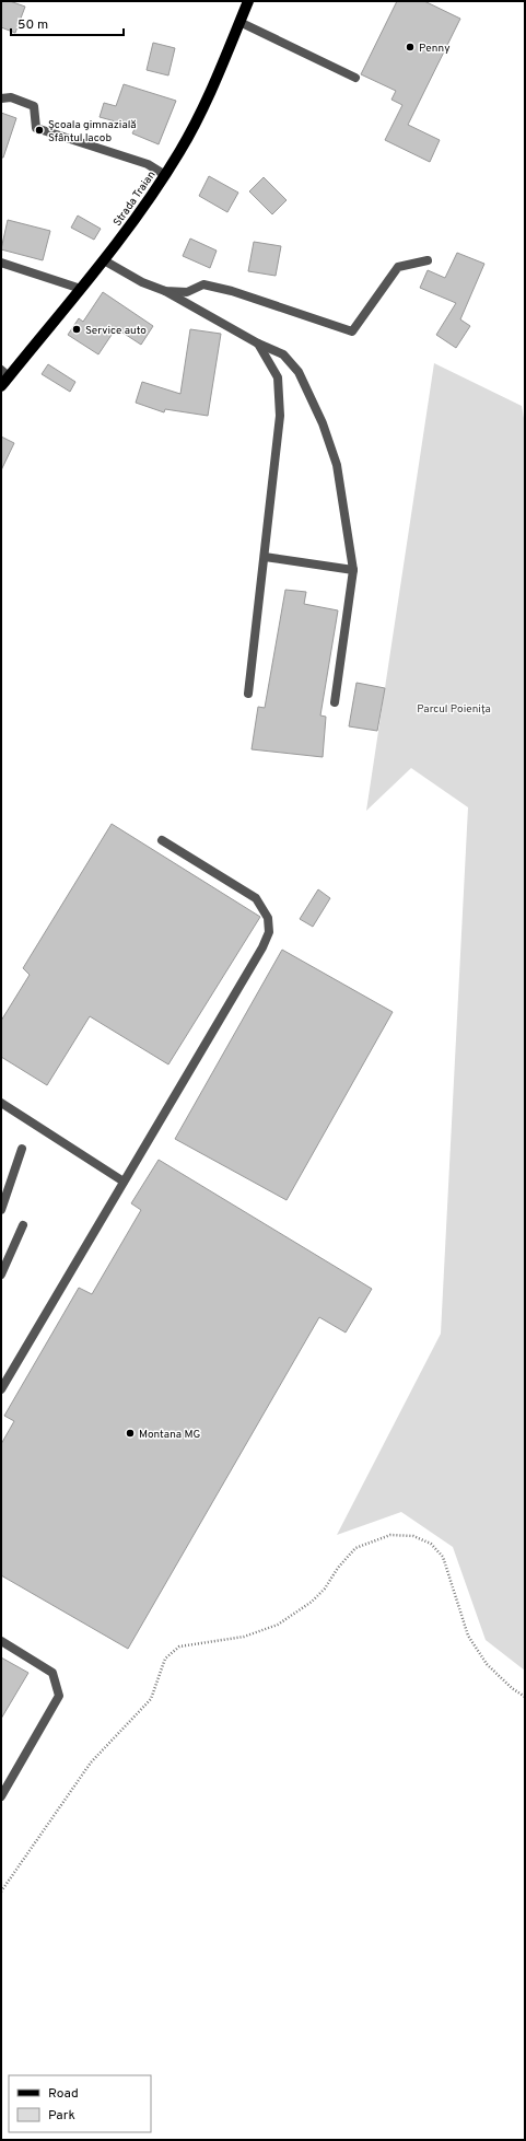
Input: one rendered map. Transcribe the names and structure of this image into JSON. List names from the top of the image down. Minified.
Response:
{"streets":{"main road":["Strada Traian"]},"parks":["Parcul Poieniţa"],"places":["Penny","Şcoala gimnazială Sfântul Iacob","Service auto","Montana MG"],"legend":["Road","Park"],"scale_bar":"50 m"}
